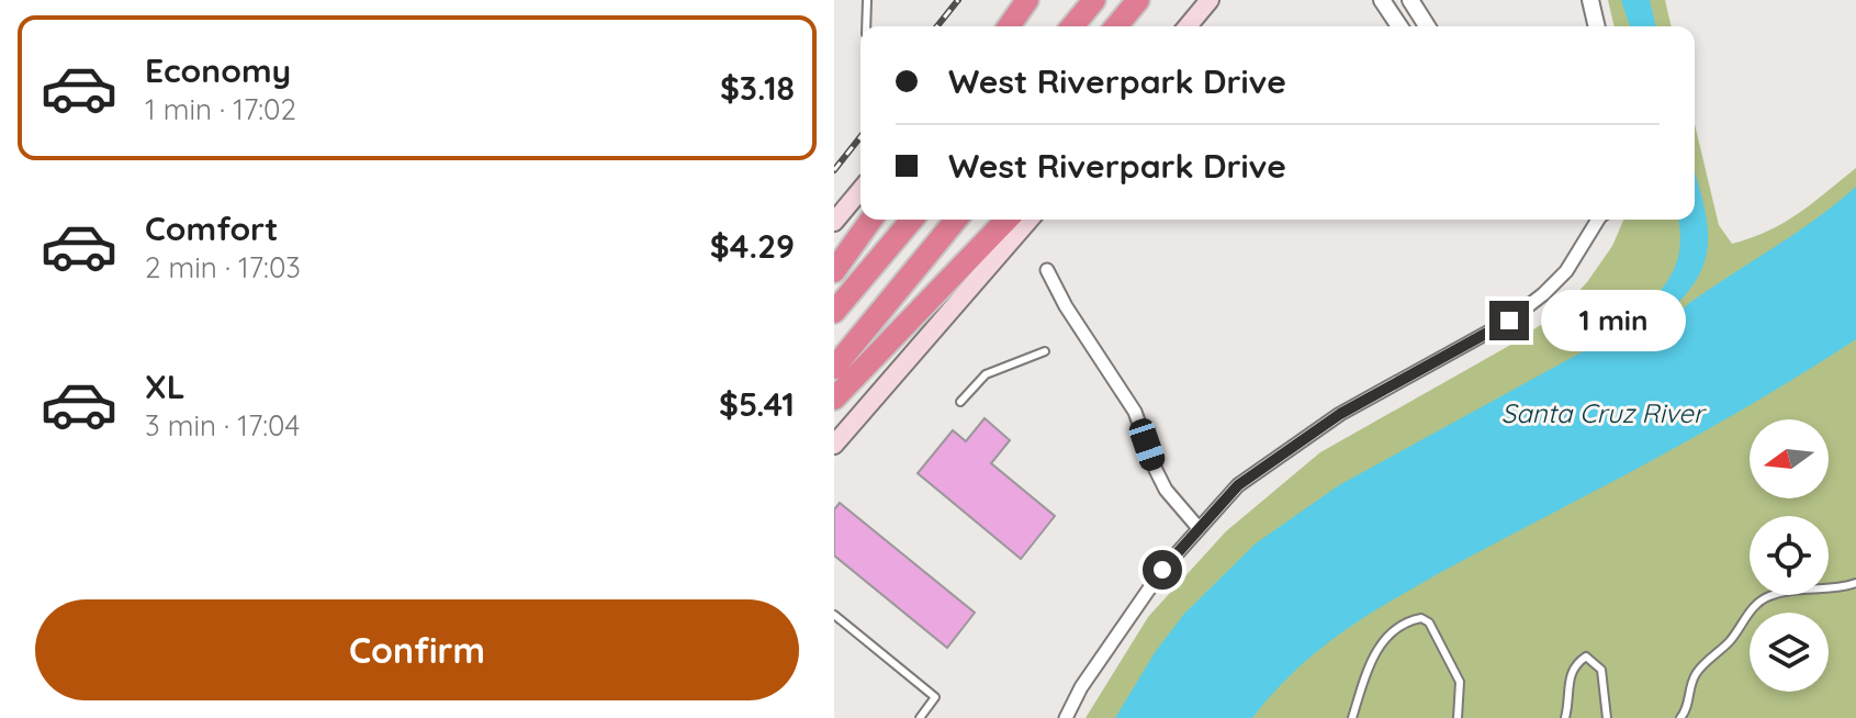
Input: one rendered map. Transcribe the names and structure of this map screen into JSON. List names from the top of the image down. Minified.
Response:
{"water":["Santa Cruz River"],"north":"left","page":{"list":[{"name":"Economy","note":"1 min · 17:02","value":"$3.18"},{"name":"Comfort","note":"2 min · 17:03","value":"$4.29"},{"name":"XL","note":"3 min · 17:04","value":"$5.41"}],"banner":["West Riverpark Drive","West Riverpark Drive"],"bubble":"1 min","buttons":"Confirm"}}
